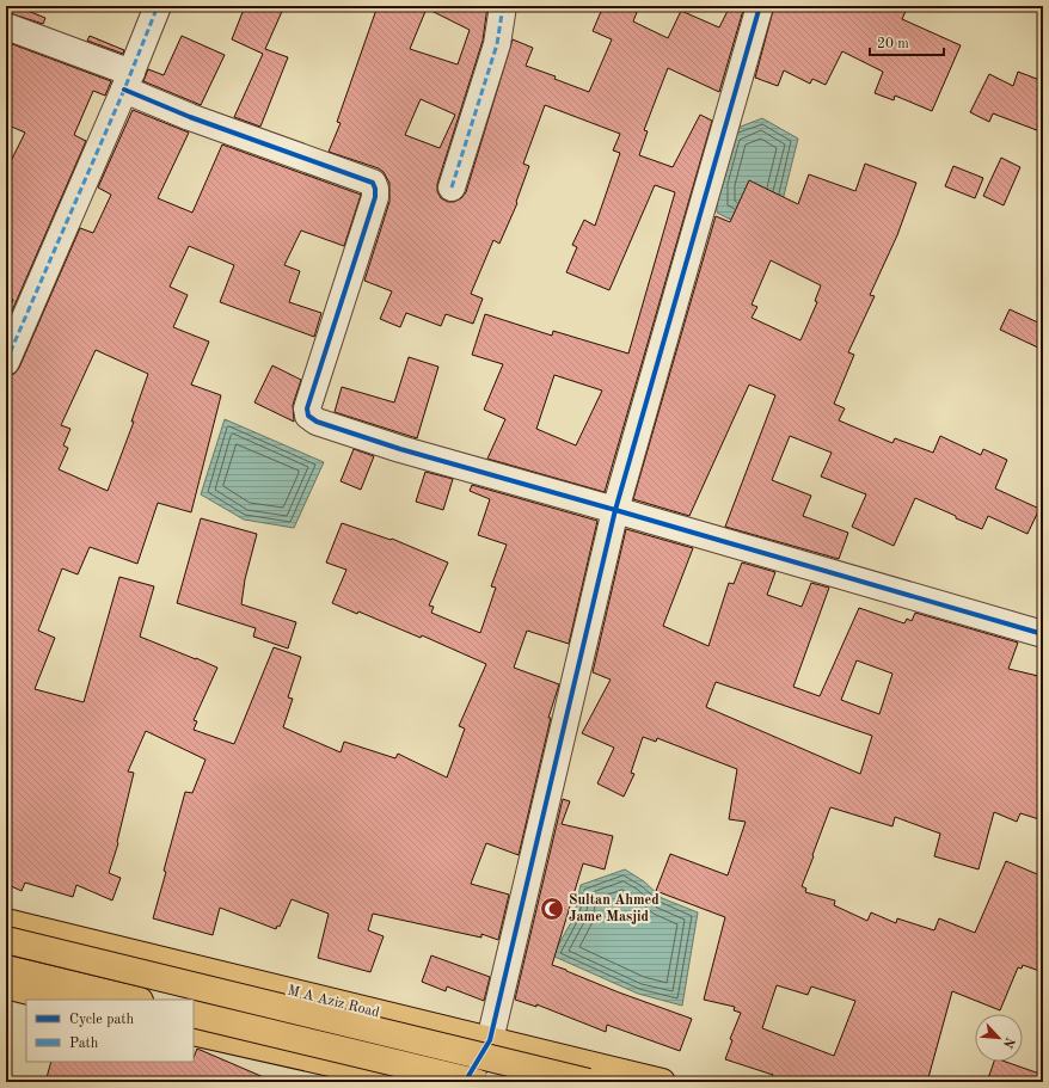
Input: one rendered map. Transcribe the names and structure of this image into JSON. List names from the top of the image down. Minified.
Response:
{"streets":{"main road":["M A Aziz Road"]},"places":{"mosque":["Sultan Ahmed Jame Masjid"]},"legend":["Cycle path","Path"],"scale_bar":"20 m","north":"bottom right"}
